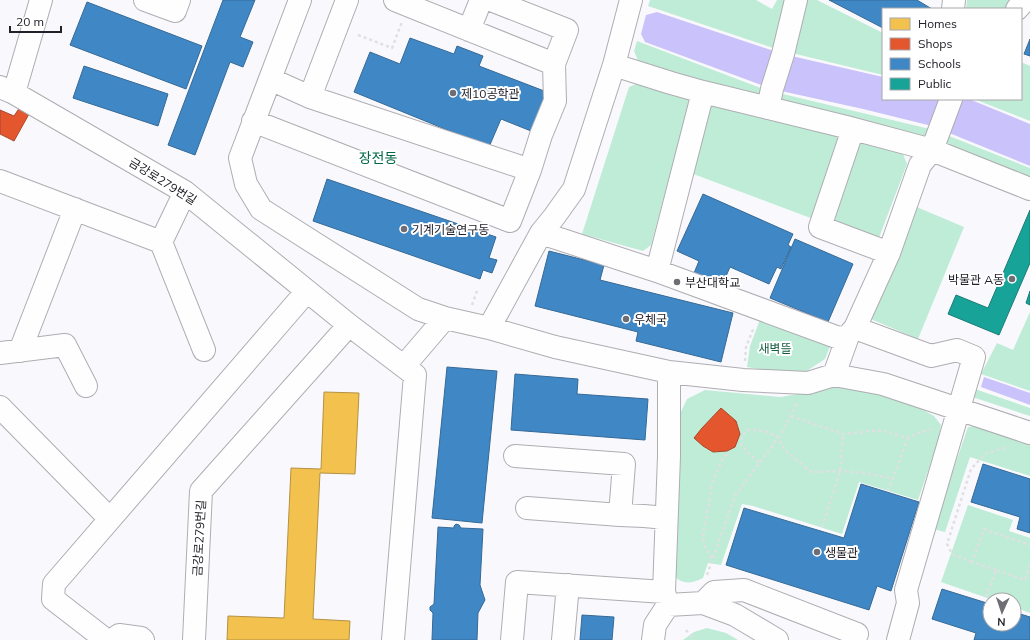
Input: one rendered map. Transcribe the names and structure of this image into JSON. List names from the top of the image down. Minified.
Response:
{"streets":{"street":["금강로279번길"]},"districts":["장전동"],"parks":["새벽뜰"],"places":["제10공학관","기계기술연구동","박물관 A동","부산대학교","우체국","생물관"],"legend":["Homes","Shops","Schools","Public"],"scale_bar":"20 m","north":"bottom"}
